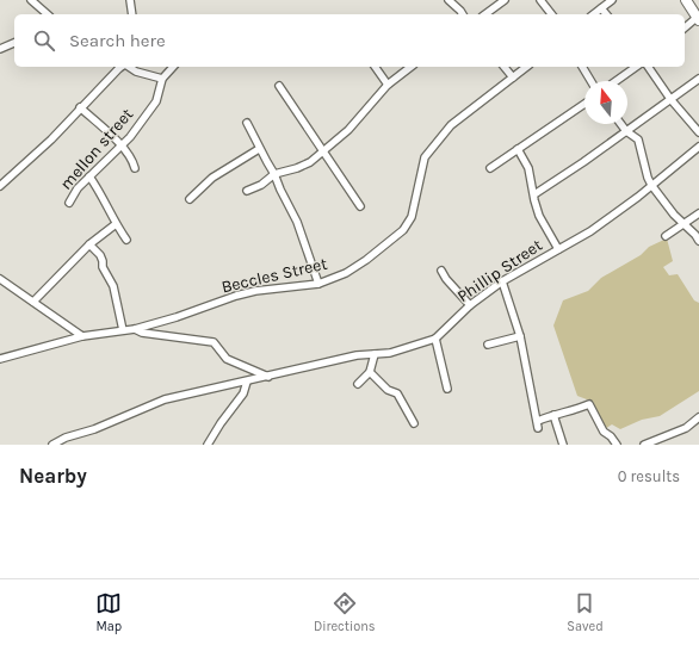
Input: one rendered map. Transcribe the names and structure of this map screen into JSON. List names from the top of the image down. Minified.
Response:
{"streets":{"street":["mellon street","Phillip Street","Beccles Street"]},"north":"top","page":{"search":"Search here","heading":["Nearby","0 results"],"nav":["Map","Directions","Saved"]}}
